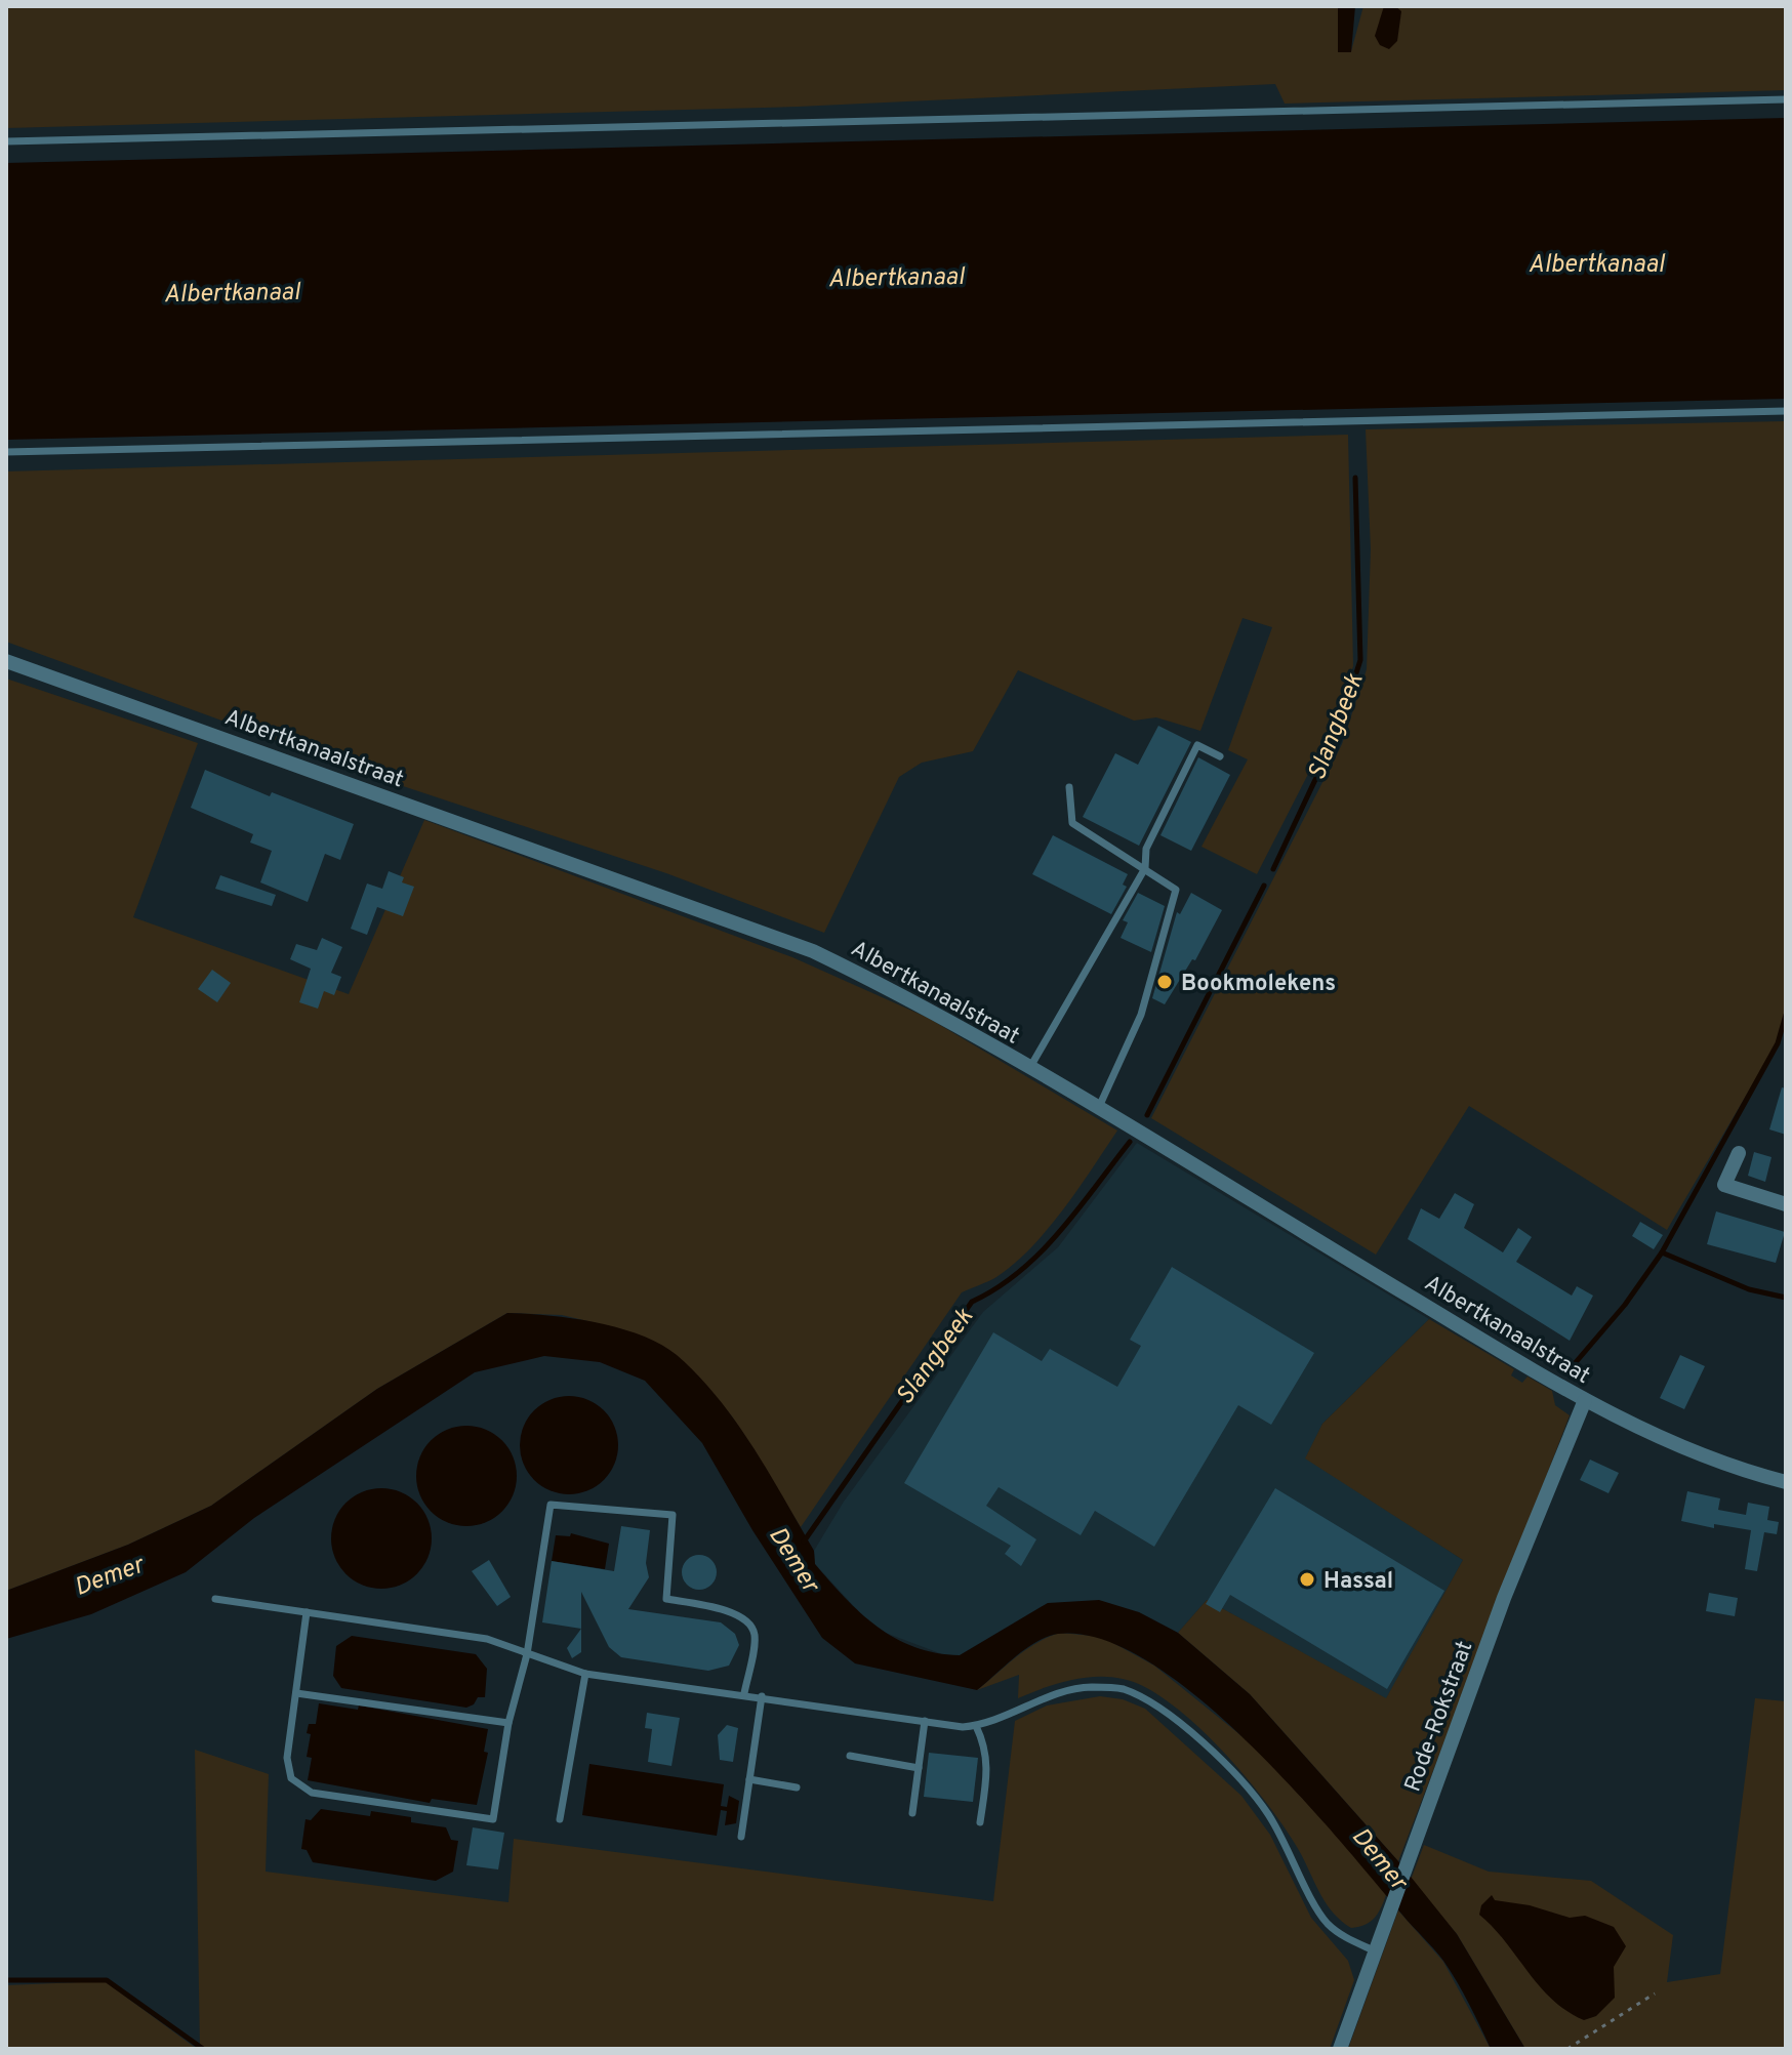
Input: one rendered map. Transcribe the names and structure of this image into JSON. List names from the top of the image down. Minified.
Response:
{"streets":{"street":["Albertkanaalstraat","Rode-Rokstraat"]},"crossings":[["Albertkanaalstraat","Rode-Rokstraat"]],"water":["Albertkanaal","Slangbeek","Demer"],"places":["Bookmolekens","Hassal"]}
